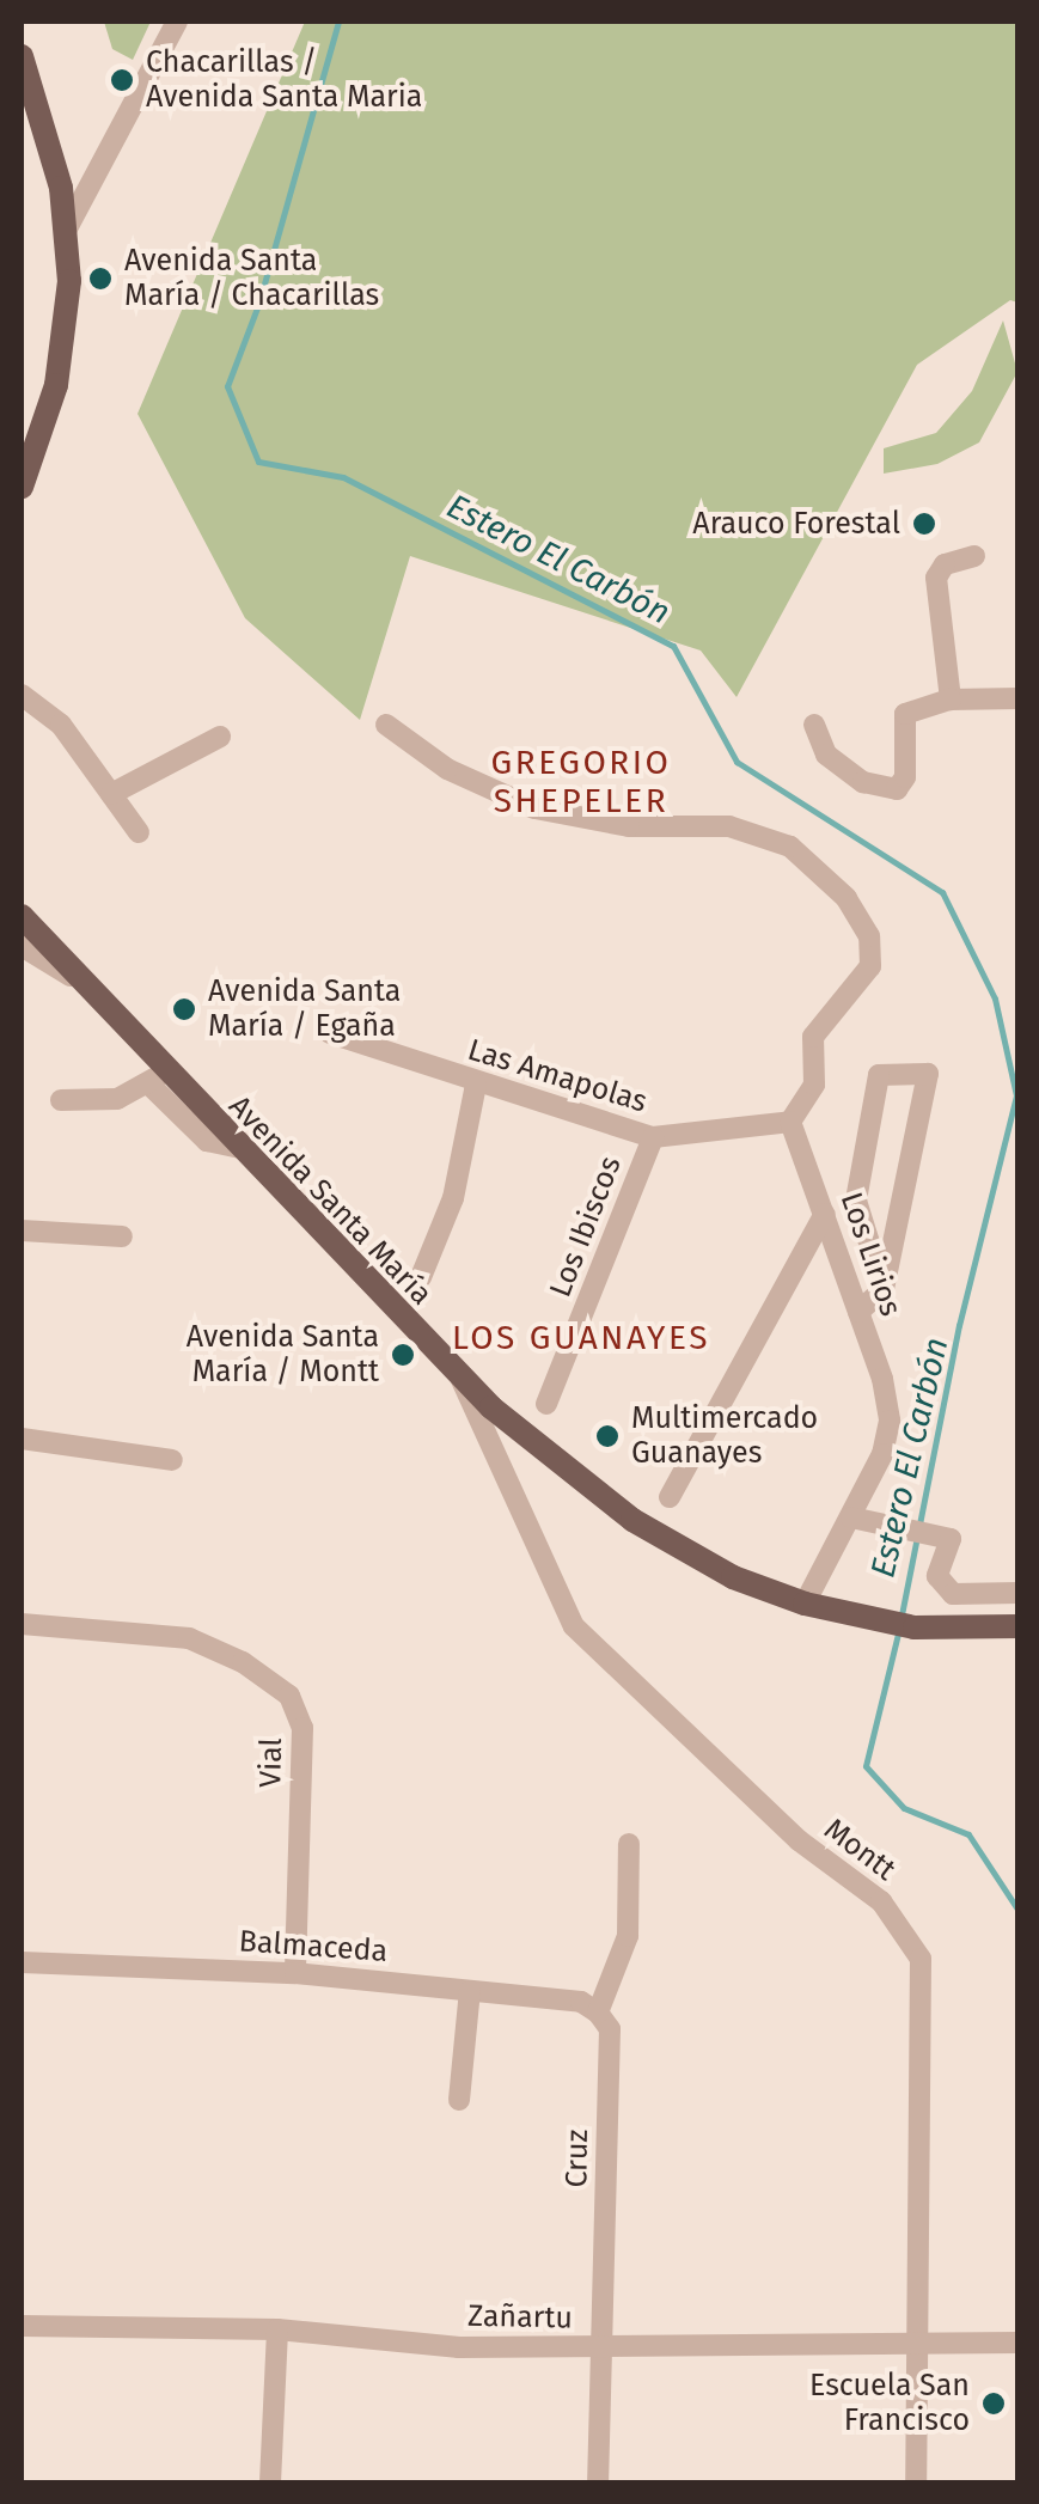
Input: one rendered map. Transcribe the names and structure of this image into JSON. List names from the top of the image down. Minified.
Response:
{"streets":{"main road":["Avenida Santa María"],"street":["Las Amapolas","Los Ibiscos","Los Lirios","Vial","Montt","Balmaceda","Cruz","Zañartu"]},"crossings":[["Las Amapolas","Los Ibiscos"],["Las Amapolas","Los Lirios"],["Avenida Santa María","Los Lirios"],["Avenida Santa María","Montt"],["Vial","Balmaceda"],["Montt","Zañartu"],["Balmaceda","Cruz"],["Cruz","Zañartu"]],"districts":["GREGORIO SHEPELER","LOS GUANAYES"],"water":["Estero El Carbón"],"places":["Chacarillas / Avenida Santa Maria","Avenida Santa María / Chacarillas","Arauco Forestal","Avenida Santa María / Egaña","Avenida Santa María / Montt","Multimercado Guanayes","Escuela San Francisco"]}
